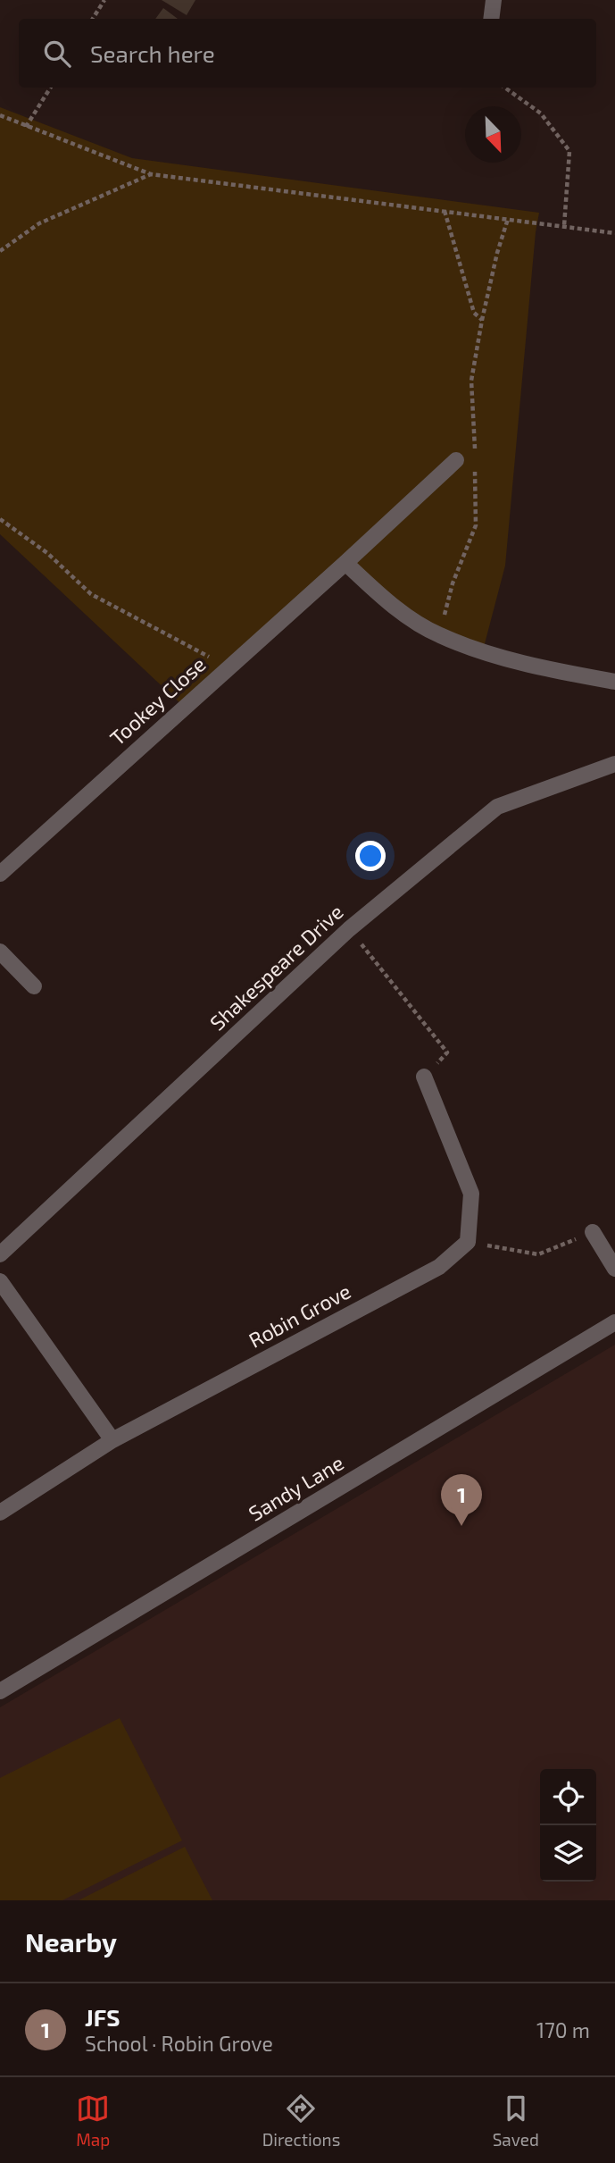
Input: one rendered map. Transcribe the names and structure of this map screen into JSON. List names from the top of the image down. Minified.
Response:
{"streets":{"street":["Tookey Close","Shakespeare Drive","Robin Grove","Sandy Lane"]},"north":"bottom right","page":{"search":"Search here","pins":"1","heading":"Nearby","list":[{"mark":"1","name":"JFS","note":"School · Robin Grove","value":"170 m"}],"nav":["Map","Directions","Saved"]}}
